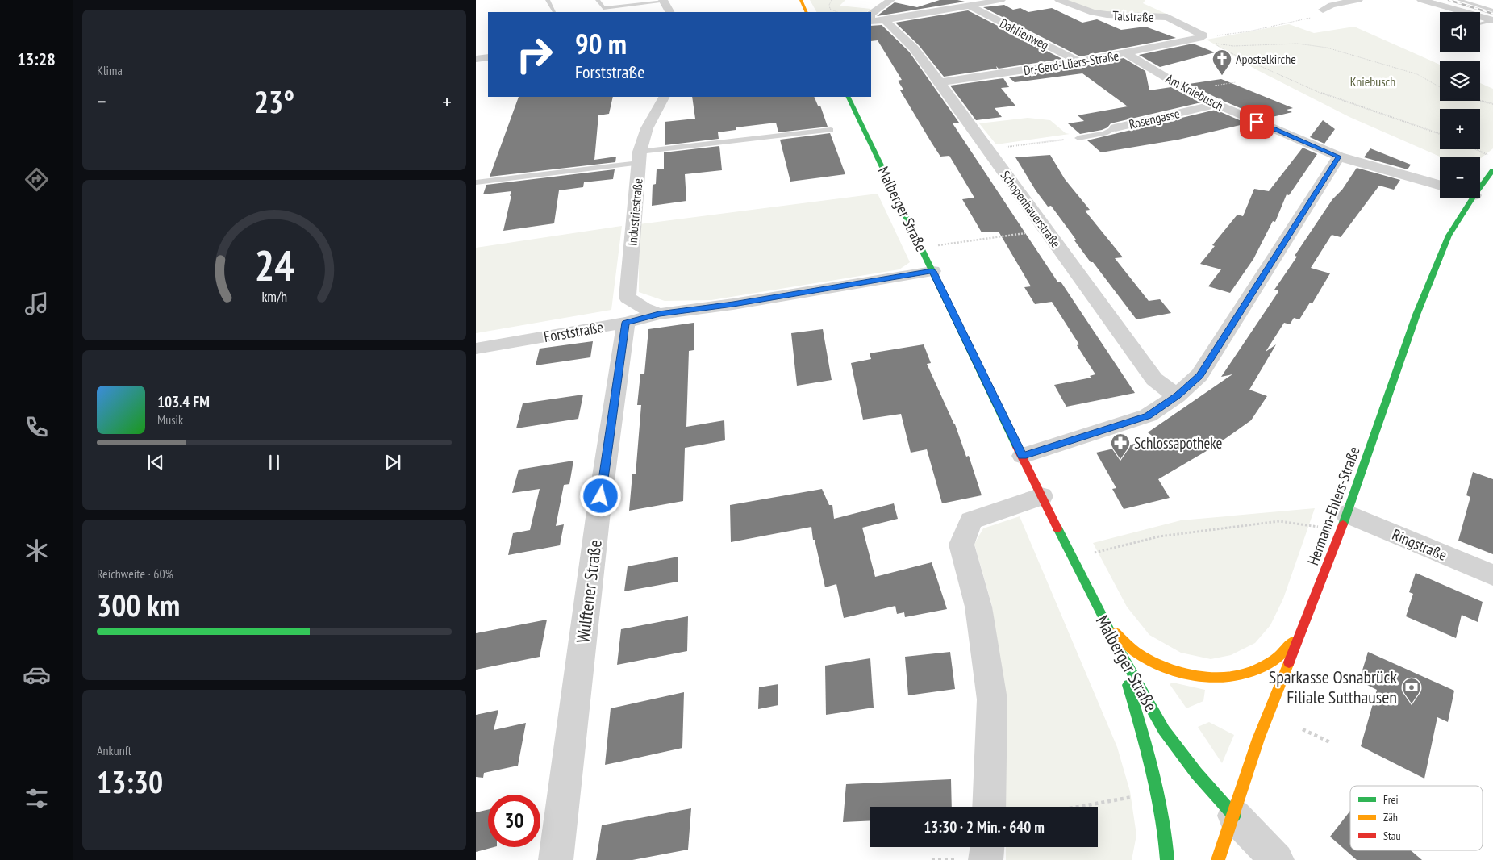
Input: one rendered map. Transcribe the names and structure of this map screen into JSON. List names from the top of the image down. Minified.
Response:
{"streets":{"street":["Talstraße","Dahlienweg","Dr.-Gerd-Lüers-Straße","Am Kniebusch","Rosengasse","Malberger Straße","Schopenhauerstraße","Industriestraße","Forststraße","Hermann-Ehlers-Straße","Ringstraße","Wulftener Straße"]},"crossings":[["Talstraße","Dr.-Gerd-Lüers-Straße"],["Dahlienweg","Dr.-Gerd-Lüers-Straße"],["Dr.-Gerd-Lüers-Straße","Am Kniebusch"],["Dr.-Gerd-Lüers-Straße","Schopenhauerstraße"],["Am Kniebusch","Rosengasse"],["Malberger Straße","Forststraße"],["Malberger Straße","Hermann-Ehlers-Straße"],["Industriestraße","Forststraße"],["Forststraße","Wulftener Straße"],["Hermann-Ehlers-Straße","Ringstraße"]],"parks":["Kniebusch"],"places":{"church":["Apostelkirche"],"pharmacy":["Schlossapotheke"],"bank":["Sparkasse Osnabrück Filiale Sutthausen"]},"legend":["Frei","Zäh","Stau"],"page":{"tabs":"13:28","tile":["Klima",["Reichweite · 60%","300 km"],["Ankunft","13:30"]],"map_buttons":["+","−"],"turn":["90 m","Forststraße"],"heat":["−","23°","+"],"song":["103.4 FM","Musik"],"limit":"30","trip":"13:30 · 2 Min. · 640 m","gauge":["24","km/h"]}}
